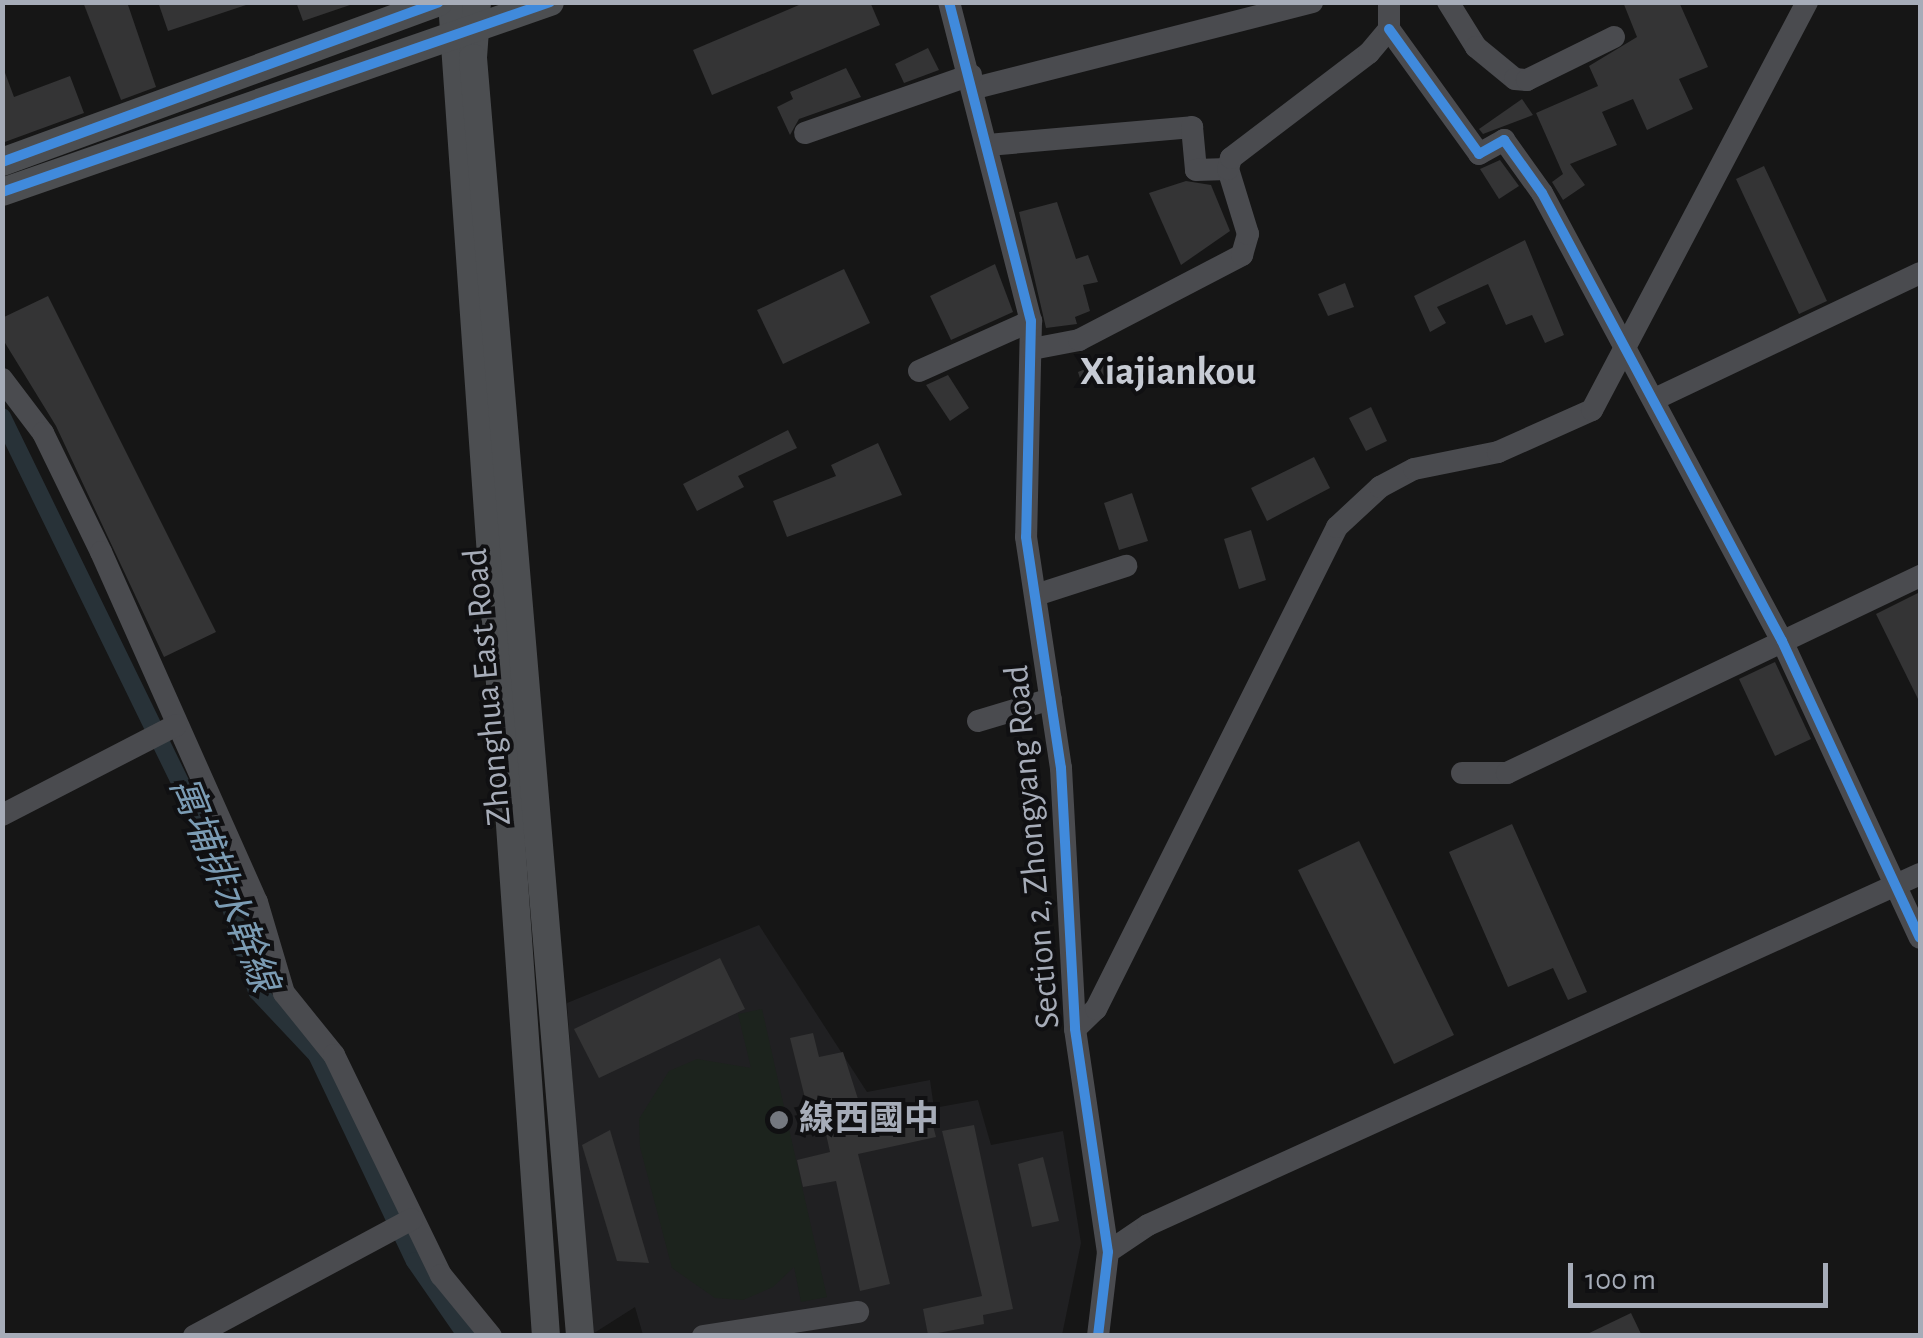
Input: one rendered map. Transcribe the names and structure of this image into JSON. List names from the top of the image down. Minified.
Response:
{"streets":{"main road":["Zhonghua East Road"],"street":["Section 2, Zhongyang Road"]},"districts":["Xiajiankou"],"water":["寓埔排水幹線"],"places":["線西國中"],"scale_bar":"100 m"}
